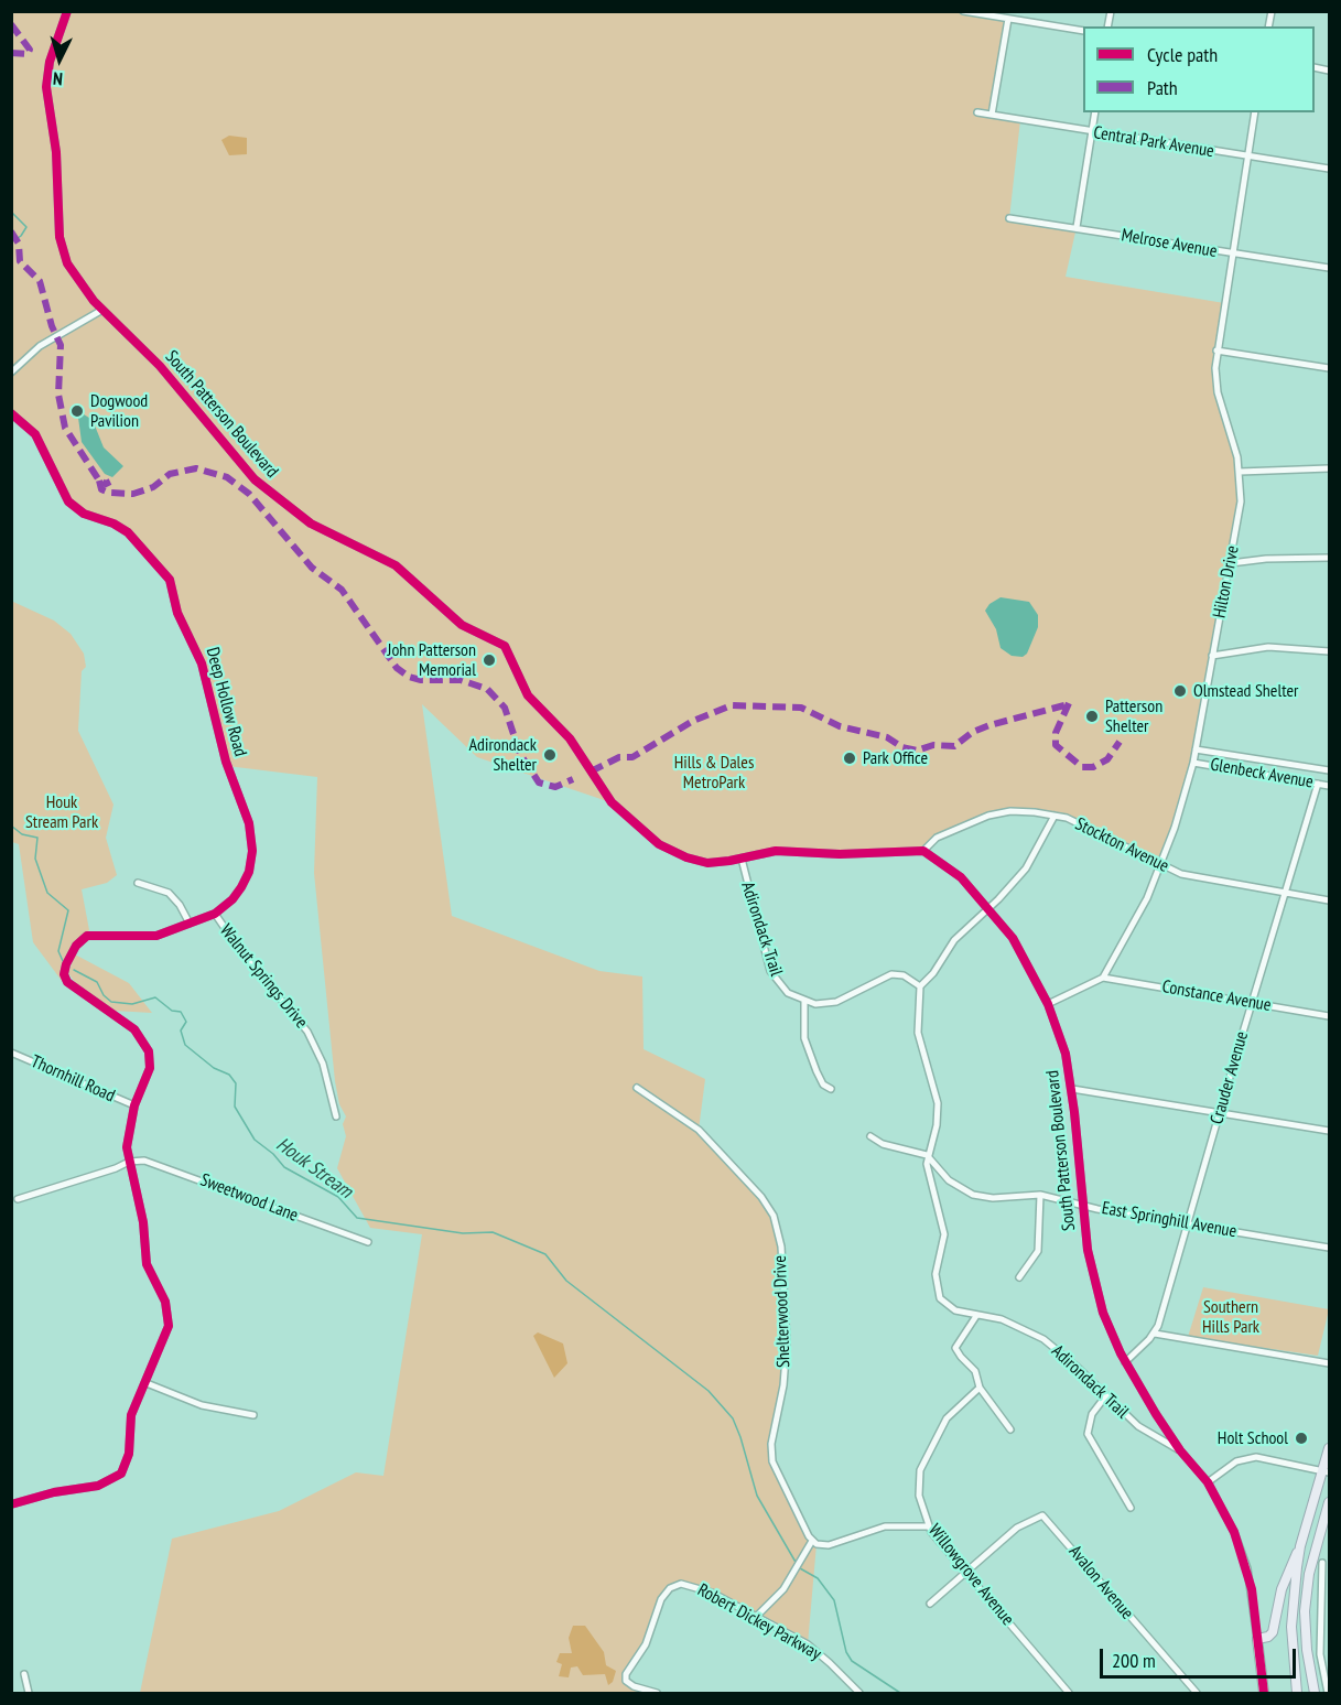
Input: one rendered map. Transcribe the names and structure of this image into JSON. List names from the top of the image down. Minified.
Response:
{"streets":{"street":["Central Park Avenue","Melrose Avenue","South Patterson Boulevard","Hilton Drive","Deep Hollow Road","Glenbeck Avenue","Stockton Avenue","Adirondack Trail","Walnut Springs Drive","Constance Avenue","Crauder Avenue","Thornhill Road","Sweetwood Lane","East Springhill Avenue","Shelterwood Drive","Willowgrove Avenue","Avalon Avenue","Robert Dickey Parkway"]},"crossings":[["Central Park Avenue","Hilton Drive"],["Melrose Avenue","Hilton Drive"],["South Patterson Boulevard","Stockton Avenue"],["South Patterson Boulevard","Adirondack Trail"],["South Patterson Boulevard","Crauder Avenue"],["South Patterson Boulevard","East Springhill Avenue"],["Hilton Drive","Glenbeck Avenue"],["Hilton Drive","Stockton Avenue"],["Hilton Drive","Constance Avenue"],["Deep Hollow Road","Walnut Springs Drive"],["Glenbeck Avenue","Crauder Avenue"],["Stockton Avenue","Crauder Avenue"],["Adirondack Trail","East Springhill Avenue"],["Constance Avenue","Crauder Avenue"],["Crauder Avenue","East Springhill Avenue"],["Willowgrove Avenue","Avalon Avenue"]],"water":["Houk Stream"],"parks":["Hills & Dales MetroPark","Houk Stream Park","Southern Hills Park"],"places":["Dogwood Pavilion","John Patterson Memorial","Olmstead Shelter","Patterson Shelter","Adirondack Shelter","Park Office","Holt School"],"legend":["Cycle path","Path"],"scale_bar":"200 m","north":"bottom"}
